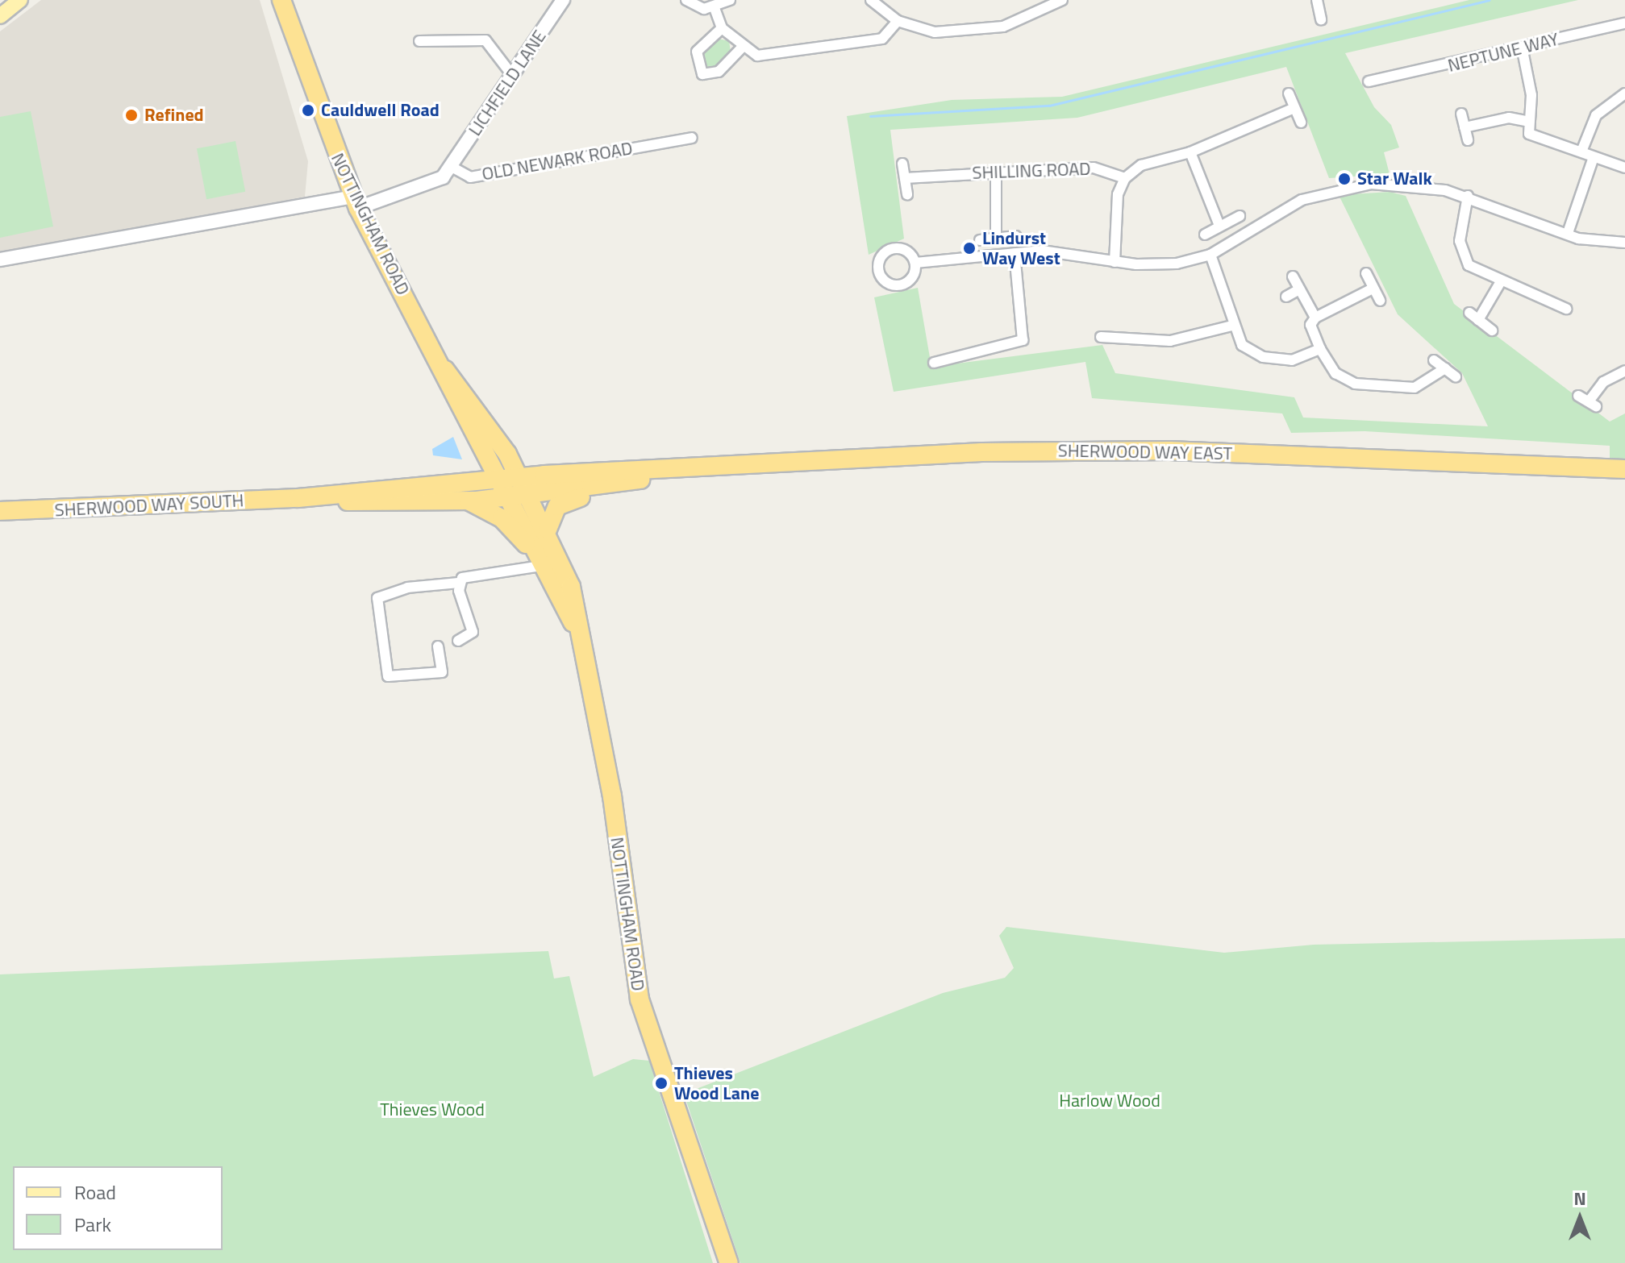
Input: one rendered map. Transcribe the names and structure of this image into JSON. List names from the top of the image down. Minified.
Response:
{"streets":{"highway":["NOTTINGHAM ROAD","SHERWOOD WAY EAST","SHERWOOD WAY SOUTH"],"street":["NEPTUNE WAY","LICHFIELD LANE","OLD NEWARK ROAD","SHILLING ROAD"]},"crossings":[["LICHFIELD LANE","OLD NEWARK ROAD"],["NOTTINGHAM ROAD","SHERWOOD WAY EAST"],["NOTTINGHAM ROAD","SHERWOOD WAY SOUTH"],["SHERWOOD WAY EAST","SHERWOOD WAY SOUTH"]],"parks":["Harlow Wood","Thieves Wood"],"places":["Cauldwell Road","Refined","Star Walk","Lindurst Way West","Thieves Wood Lane"],"legend":["Road","Park"],"north":"top"}
